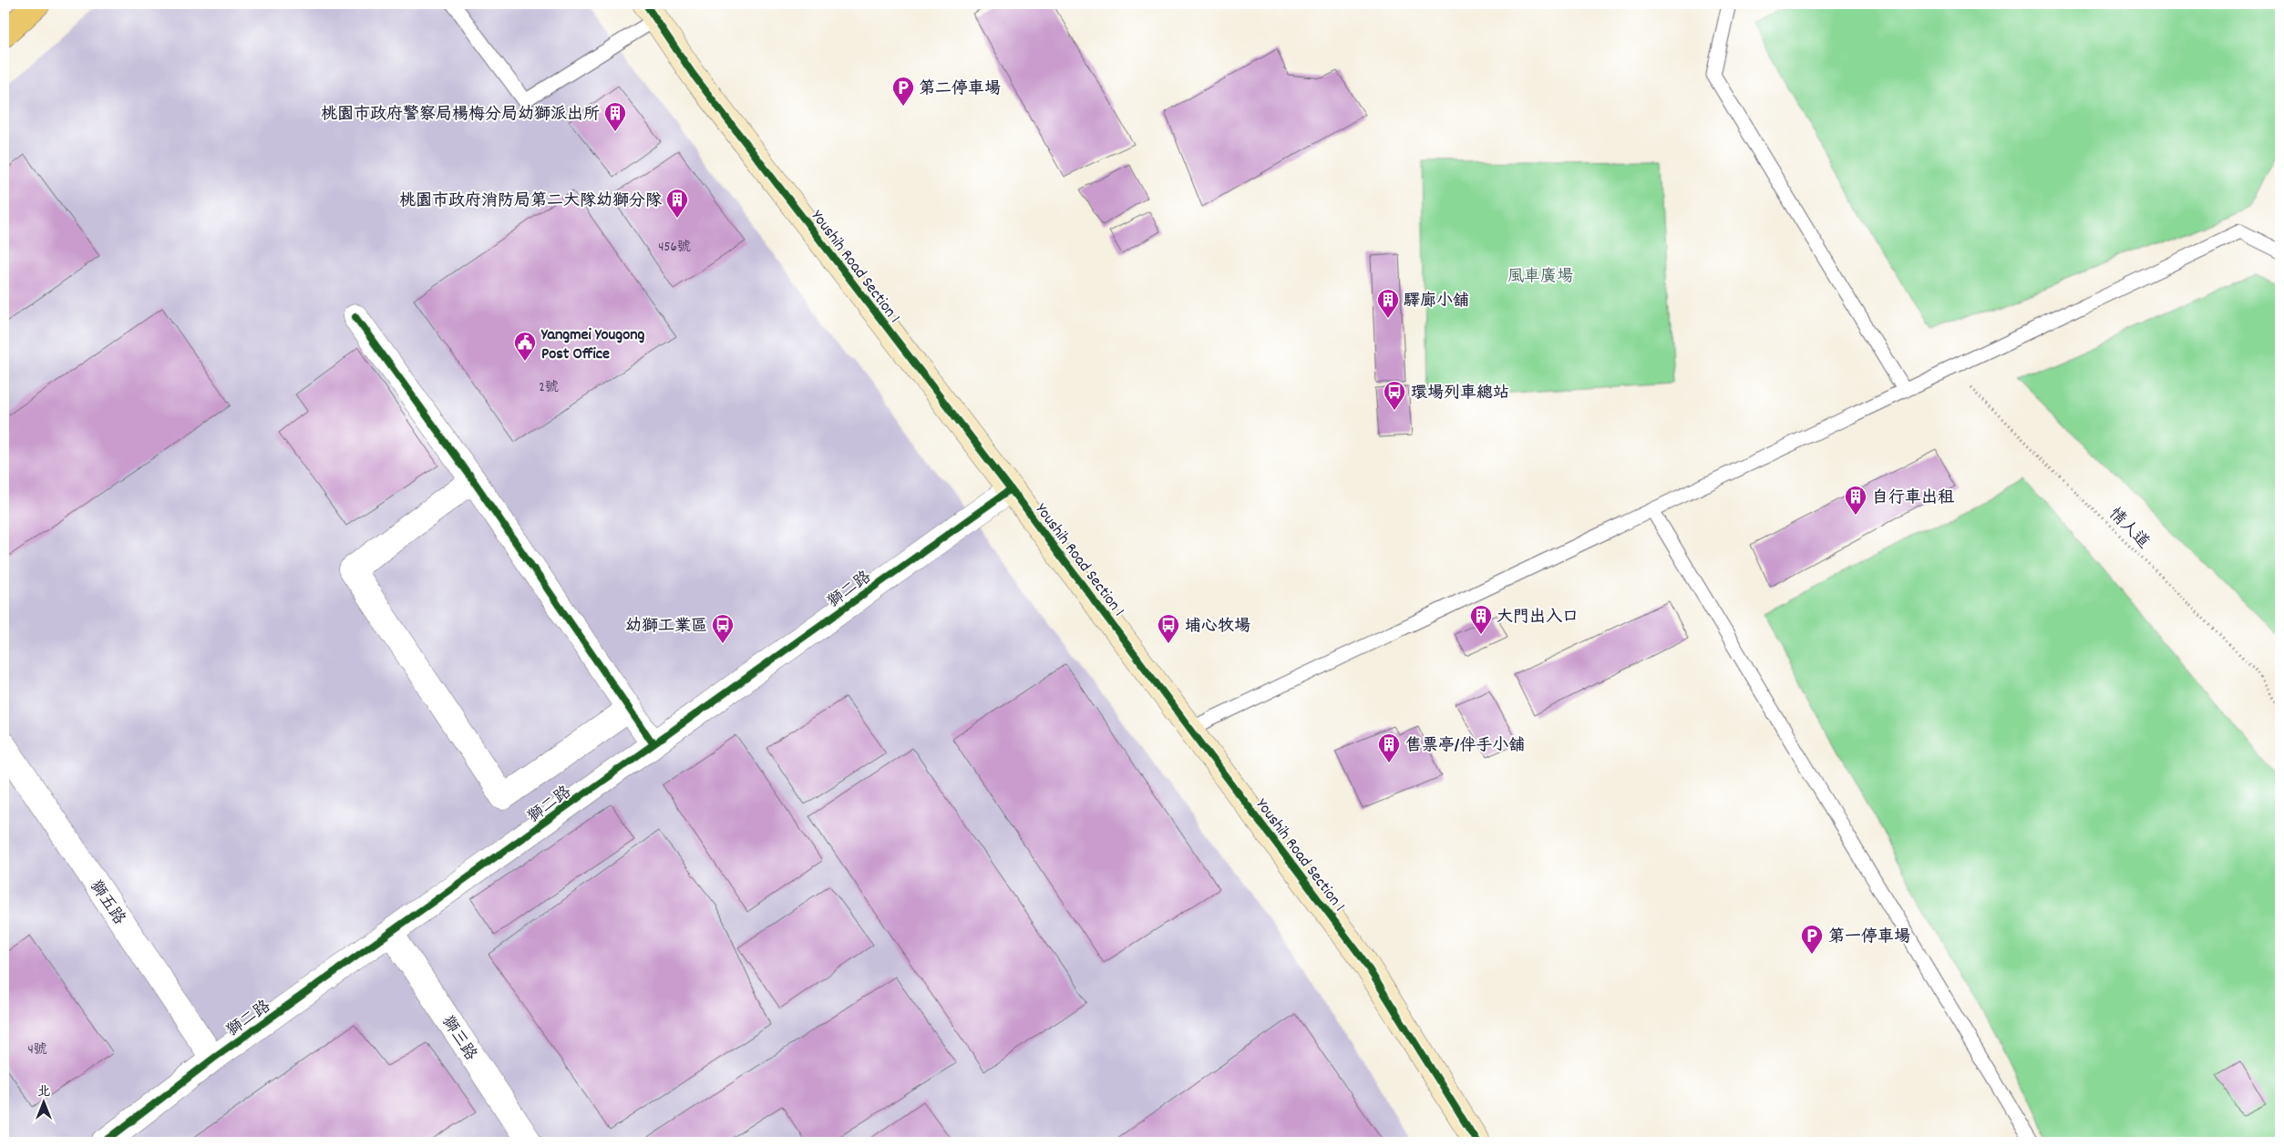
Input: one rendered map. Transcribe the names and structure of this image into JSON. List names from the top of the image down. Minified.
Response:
{"streets":{"street":["Youshih Road Section 1","獅二路","獅五路","獅三路"],"path":["情人道"]},"crossings":[["Youshih Road Section 1","獅二路"],["獅二路","獅五路"],["獅二路","獅三路"]],"parks":["風車廣場"],"places":{"parking":["第二停車場","第一停車場"],"building":["桃園市政府警察局楊梅分局幼獅派出所","桃園市政府消防局第二大隊幼獅分隊","驛廊小舖","自行車出租","大門出入口","售票亭/伴手小舖"],"public building":["Yangmei Yougong Post Office"],"bus stop":["環場列車總站","幼獅工業區","埔心牧場"]},"house_numbers":["456號","2號","4號"],"north":"top"}
